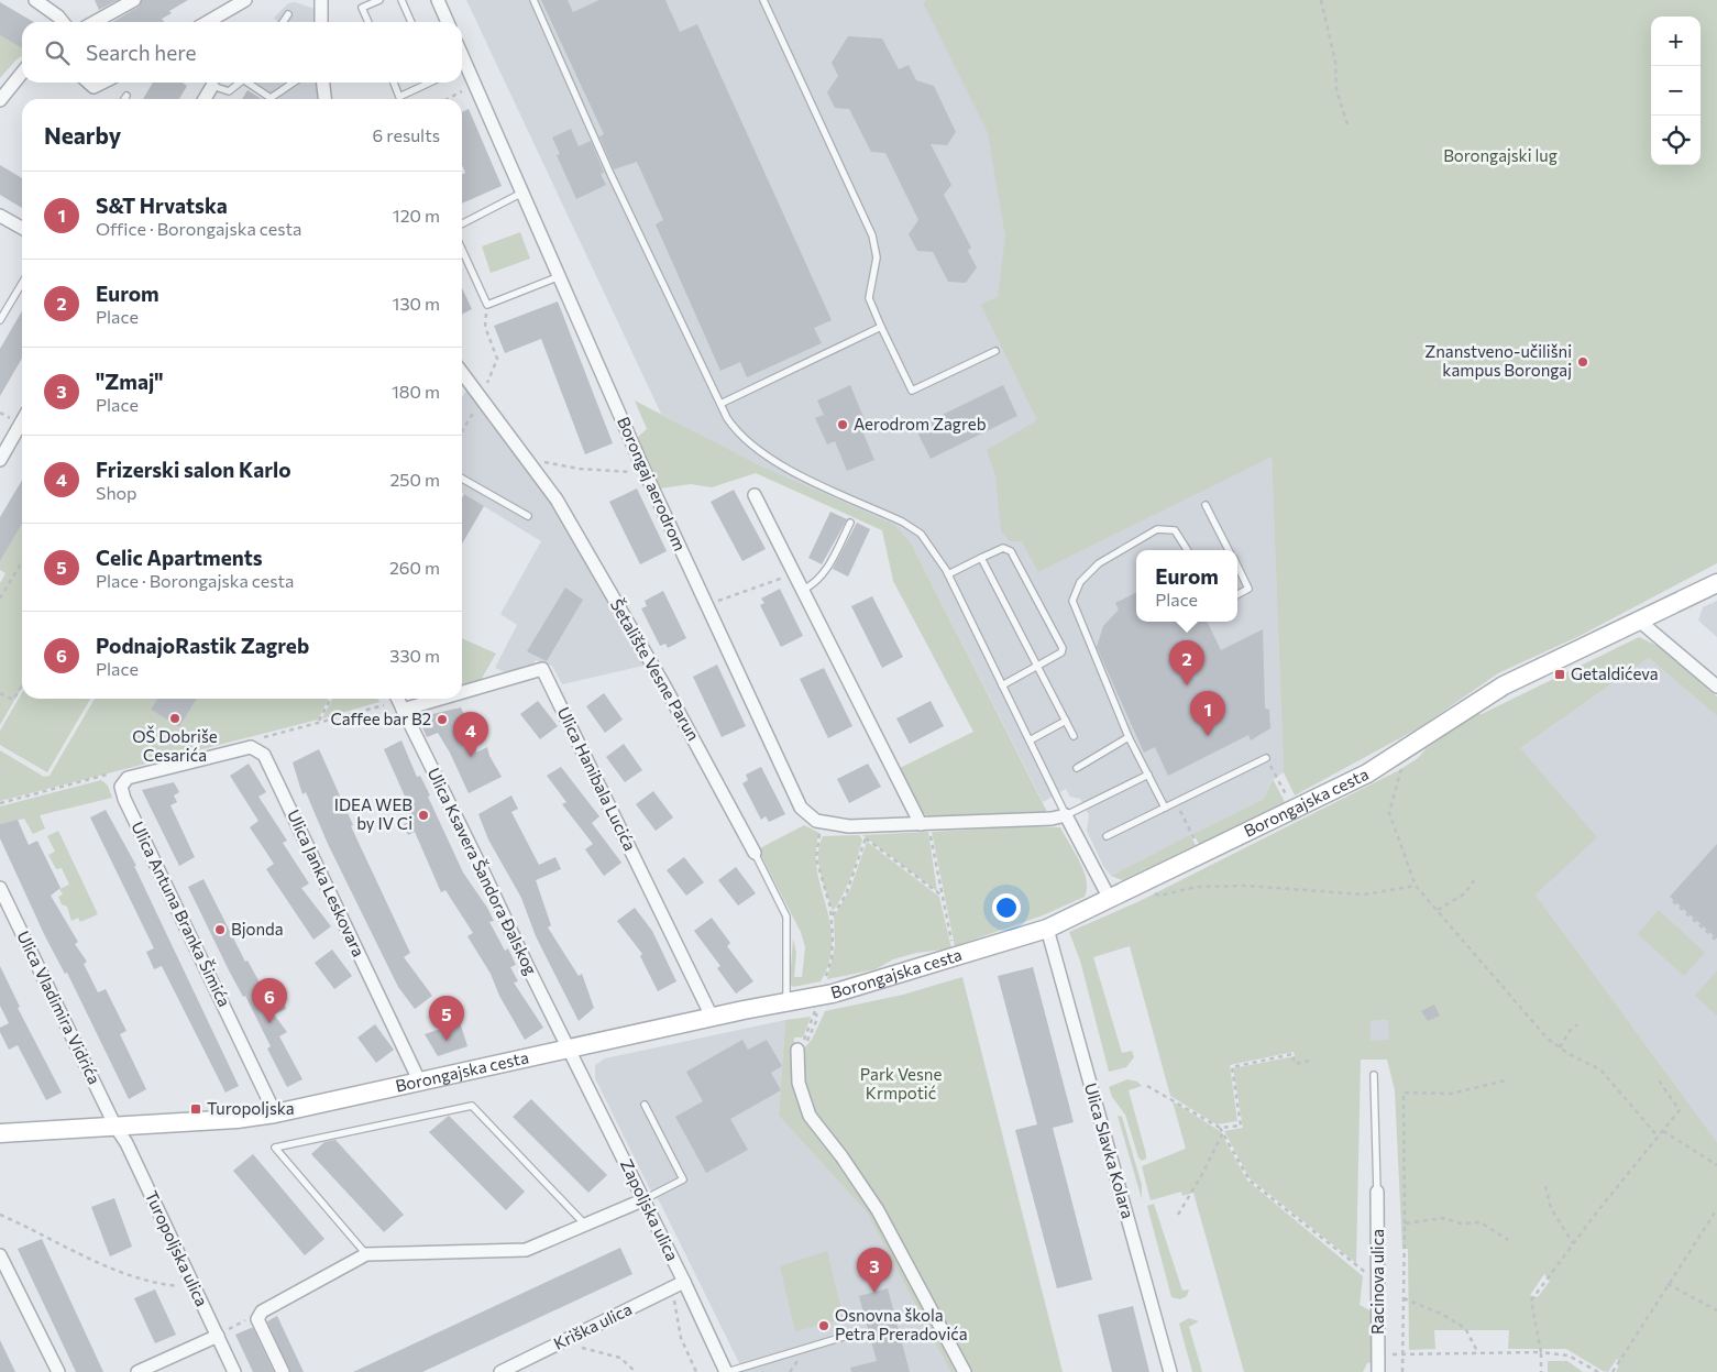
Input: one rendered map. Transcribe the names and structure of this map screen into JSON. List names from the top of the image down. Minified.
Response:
{"streets":{"street":["Borongaj aerodrom","Šetalište Vesne Parun","Ulica Hanibala Lucića","Borongajska cesta","Ulica Ksavera Šandora Đalskog","Ulica Janka Leskovara","Ulica Antuna Branka Šimića","Ulica Vladimira Vidrića","Ulica Slavka Kolara","Zapoljska ulica","Turopoljska ulica","Racinova ulica","Kriška ulica"]},"crossings":[["Šetalište Vesne Parun","Borongajska cesta"],["Ulica Hanibala Lucića","Borongajska cesta"],["Ulica Hanibala Lucića","Ulica Ksavera Šandora Đalskog"],["Borongajska cesta","Ulica Ksavera Šandora Đalskog"],["Borongajska cesta","Ulica Janka Leskovara"],["Borongajska cesta","Ulica Antuna Branka Šimića"],["Borongajska cesta","Ulica Vladimira Vidrića"],["Borongajska cesta","Ulica Slavka Kolara"],["Borongajska cesta","Zapoljska ulica"],["Borongajska cesta","Turopoljska ulica"],["Ulica Ksavera Šandora Đalskog","Zapoljska ulica"],["Ulica Janka Leskovara","Ulica Antuna Branka Šimića"],["Ulica Vladimira Vidrića","Turopoljska ulica"],["Zapoljska ulica","Kriška ulica"]],"parks":["Borongajski lug","Park Vesne Krmpotić"],"places":{"other":["Znanstveno-učilišni kampus Borongaj","Aerodrom Zagreb","OŠ Dobriše Cesarića","Caffee bar B2","IDEA WEB by IV Ci","Bjonda","Osnovna škola Petra Preradovića"],"transit":["Getaldićeva","Turopoljska"]},"page":{"map_buttons":["+","−"],"search":"Search here","heading":["Nearby","6 results"],"list":[{"mark":"1","name":"S&T Hrvatska","note":"Office · Borongajska cesta","value":"120 m"},{"mark":"2","name":"Eurom","note":"Place","value":"130 m"},{"mark":"3","name":"\"Zmaj\"","note":"Place","value":"180 m"},{"mark":"4","name":"Frizerski salon Karlo","note":"Shop","value":"250 m"},{"mark":"5","name":"Celic Apartments","note":"Place · Borongajska cesta","value":"260 m"},{"mark":"6","name":"PodnajoRastik Zagreb","note":"Place","value":"330 m"}],"popup":["Eurom","Place"],"pins":["2","1","4","6","5","3"]}}
